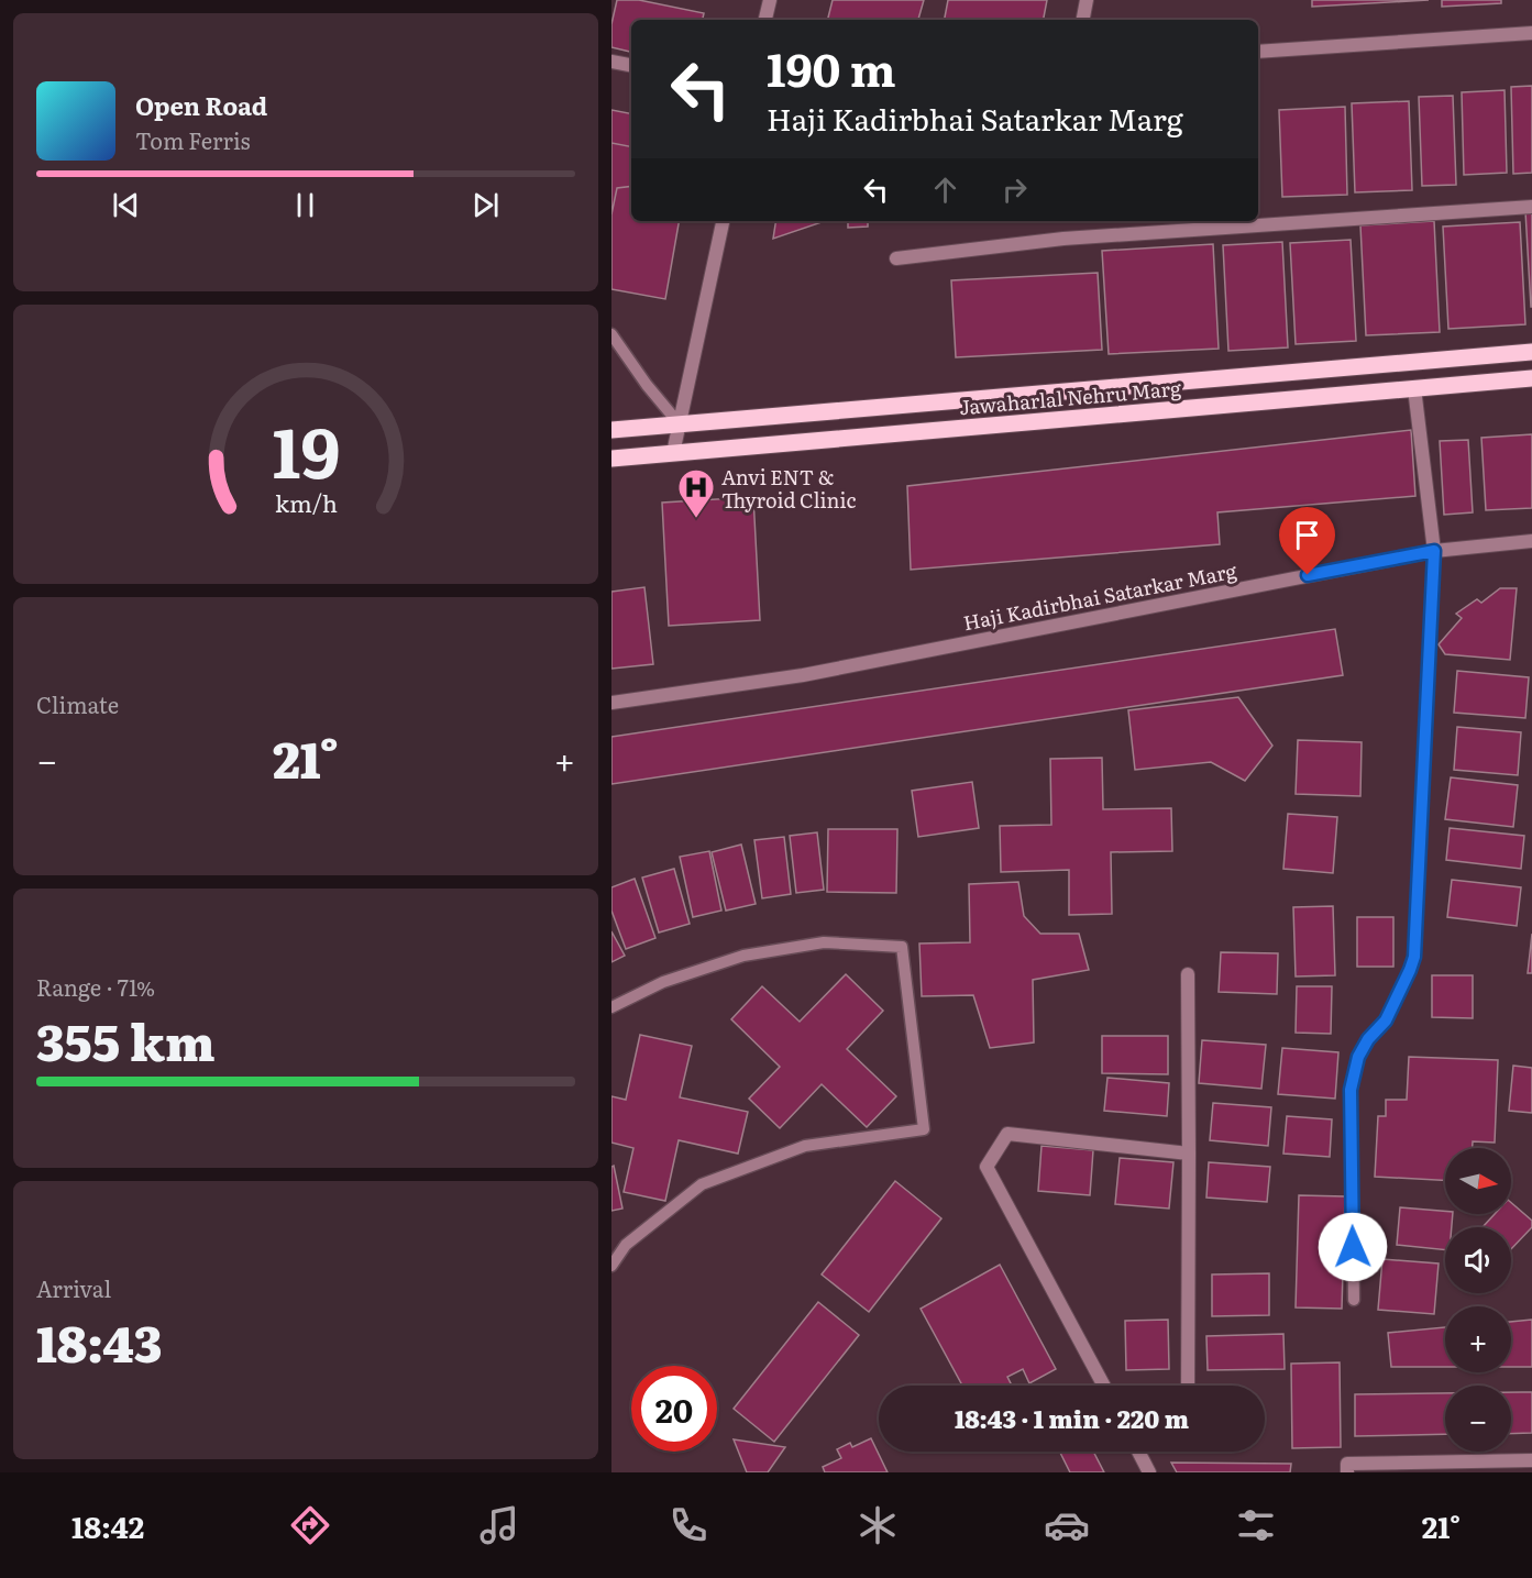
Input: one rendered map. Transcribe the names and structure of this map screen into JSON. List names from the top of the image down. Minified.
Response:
{"streets":{"main road":["Jawaharlal Nehru Marg"],"street":["Haji Kadirbhai Satarkar Marg"]},"places":{"hospital":["Anvi ENT & Thyroid Clinic"]},"north":"right","page":{"turn":["190 m","Haji Kadirbhai Satarkar Marg"],"song":["Open Road","Tom Ferris"],"tile":["Climate",["Range · 71%","355 km"],["Arrival","18:43"]],"heat":["−","21°","+"],"map_buttons":["+","−"],"limit":"20","trip":"18:43 · 1 min · 220 m","tabs":["18:42","21°"],"gauge":["19","km/h"]}}
